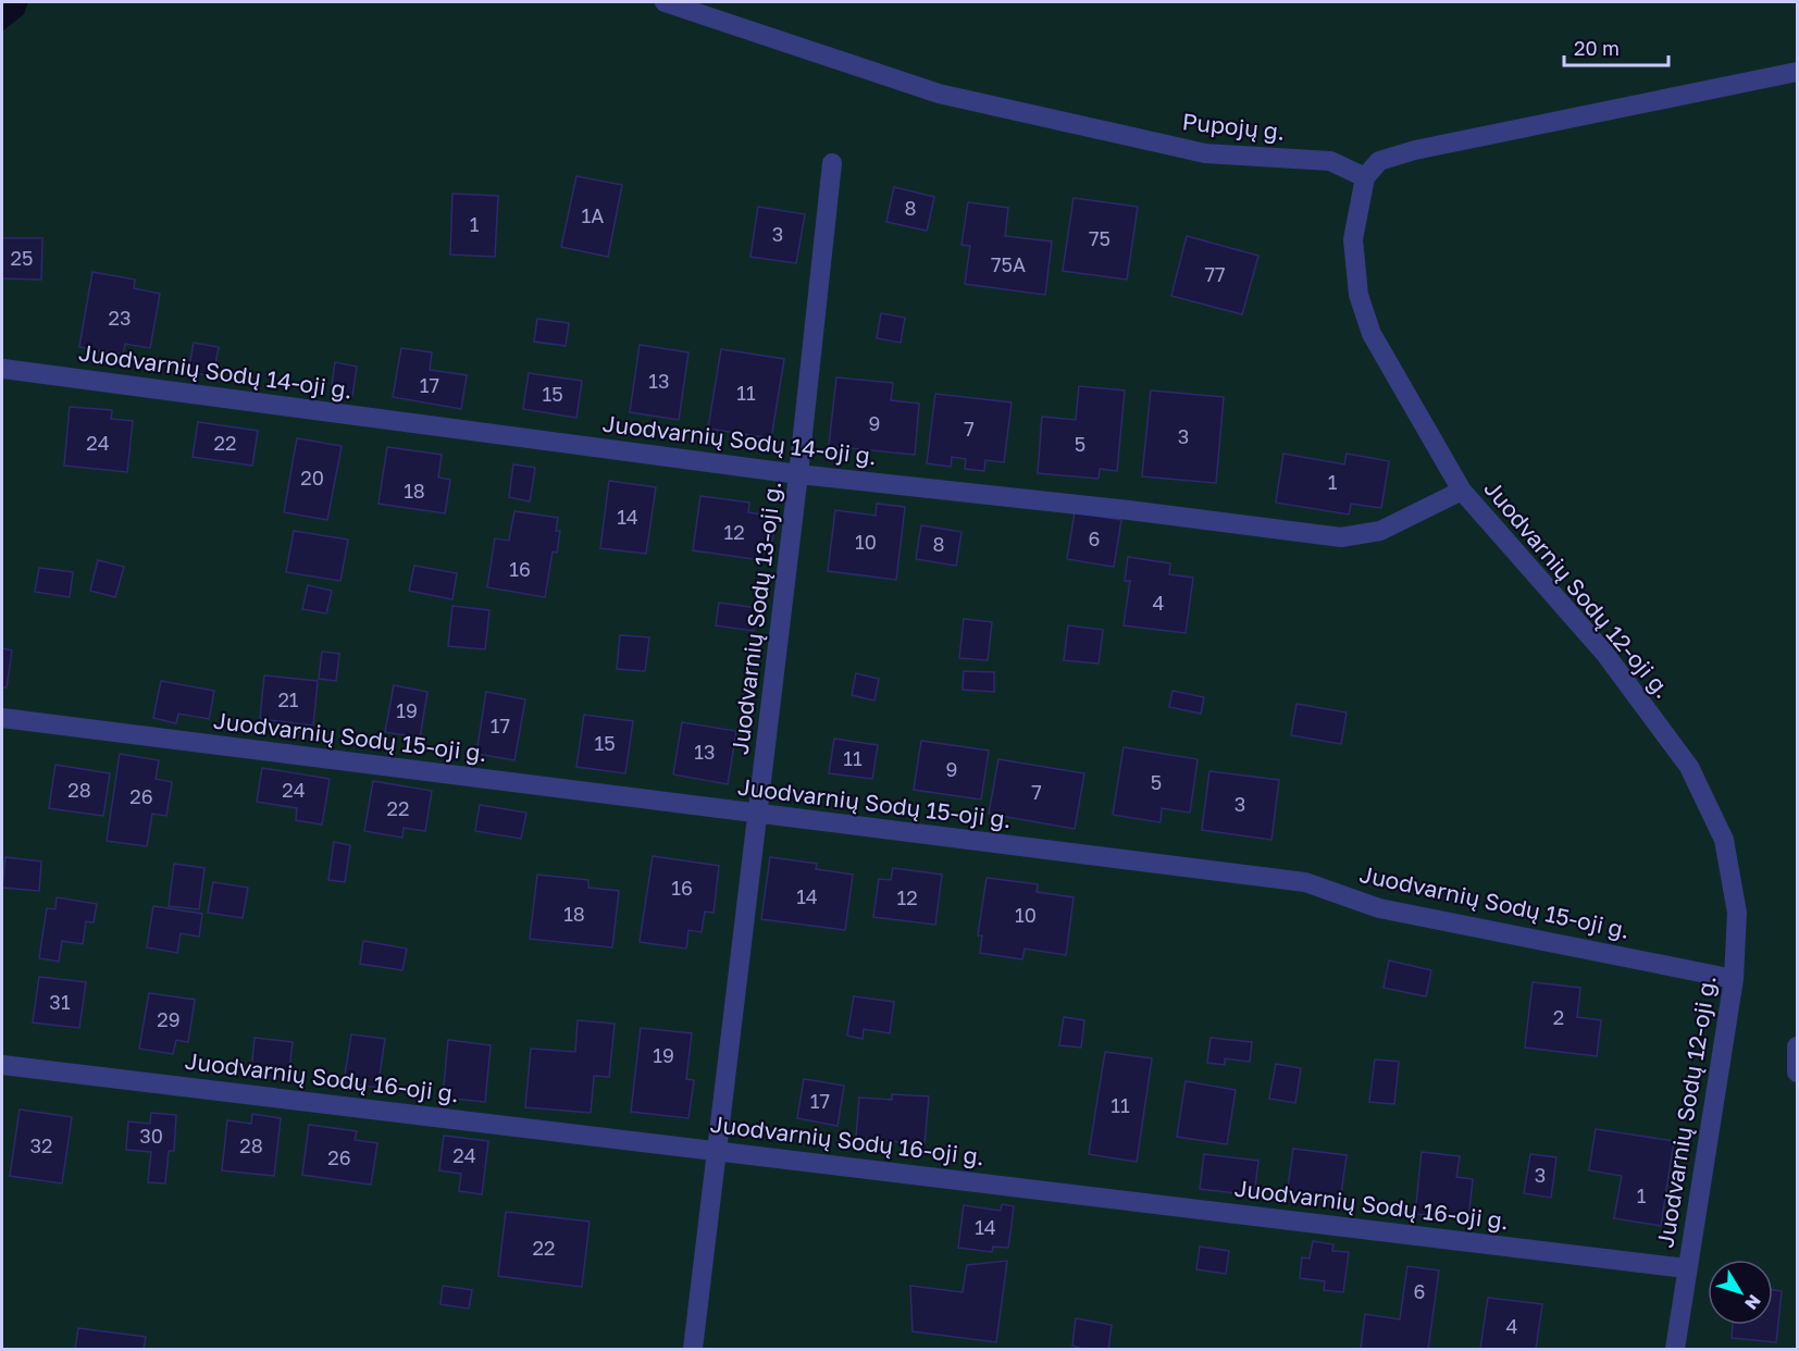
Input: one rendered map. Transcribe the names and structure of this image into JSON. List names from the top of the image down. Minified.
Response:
{"streets":{"street":["Pupojų g.","Juodvarnių Sodų 14-oji g.","Juodvarnių Sodų 12-oji g.","Juodvarnių Sodų 13-oji g.","Juodvarnių Sodų 15-oji g.","Juodvarnių Sodų 16-oji g."]},"crossings":[["Pupojų g.","Juodvarnių Sodų 12-oji g."],["Juodvarnių Sodų 14-oji g.","Juodvarnių Sodų 12-oji g."],["Juodvarnių Sodų 14-oji g.","Juodvarnių Sodų 13-oji g."],["Juodvarnių Sodų 12-oji g.","Juodvarnių Sodų 15-oji g."],["Juodvarnių Sodų 12-oji g.","Juodvarnių Sodų 16-oji g."],["Juodvarnių Sodų 13-oji g.","Juodvarnių Sodų 15-oji g."],["Juodvarnių Sodų 13-oji g.","Juodvarnių Sodų 16-oji g."]],"house_numbers":["8","1A","1","3","75","25","75A","77","23","13","17","11","15","9","7","3","24","22","5","20","1","18","14","12","6","10","8","16","4","21","19","17","15","13","11","9","5","28","24","7","26","3","22","16","14","12","18","10","31","2","29","19","17","11","30","32","28","24","26","3","1","14","22","6","4"],"scale_bar":"20 m","north":"bottom right"}
